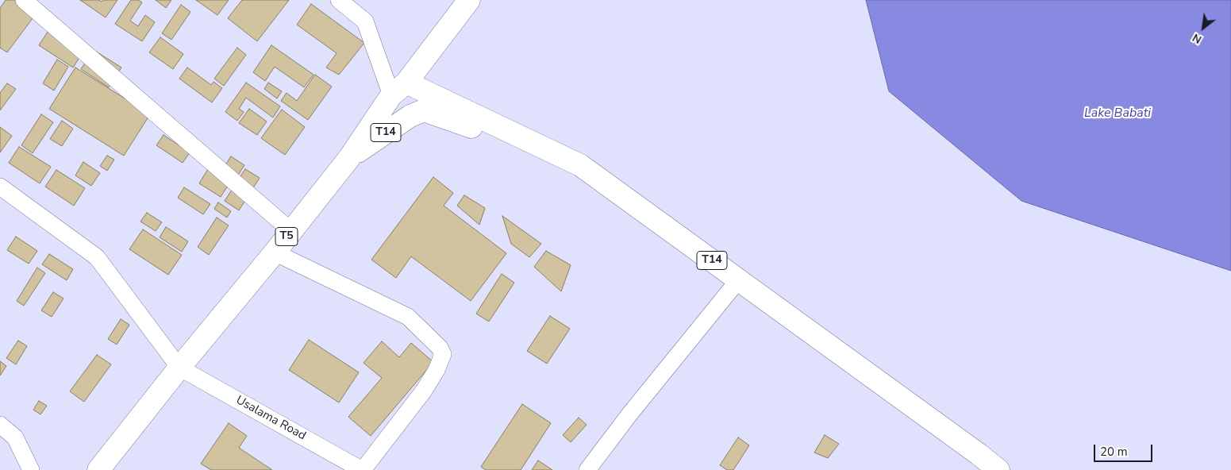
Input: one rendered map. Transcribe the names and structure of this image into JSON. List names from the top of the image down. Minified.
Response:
{"streets":{"highway":["T14","T5"],"street":["Usalama Road"]},"crossings":[["T14","T5"],["T5","Usalama Road"]],"water":["Lake Babati"],"scale_bar":"20 m","north":"bottom left"}
